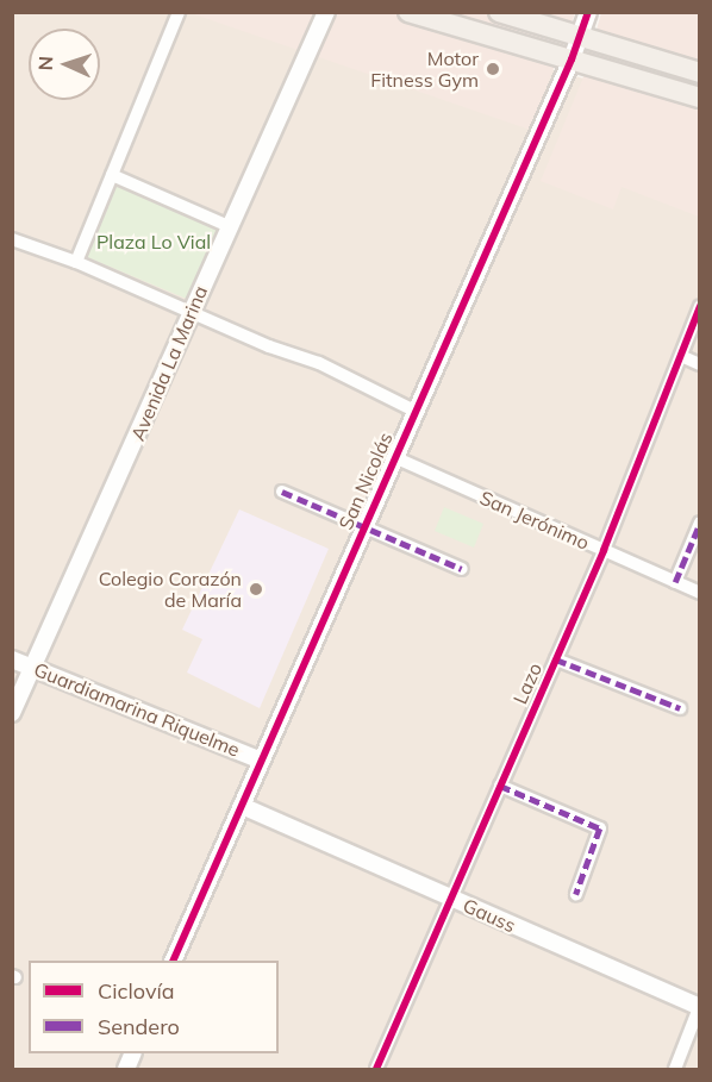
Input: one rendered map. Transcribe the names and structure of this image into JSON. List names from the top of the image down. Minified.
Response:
{"streets":{"street":["Avenida La Marina","San Nicolás","San Jerónimo","Lazo","Guardiamarina Riquelme","Gauss"]},"crossings":[["Avenida La Marina","Guardiamarina Riquelme"],["San Nicolás","San Jerónimo"],["San Nicolás","Guardiamarina Riquelme"],["San Nicolás","Gauss"],["San Jerónimo","Lazo"],["Lazo","Gauss"]],"parks":["Plaza Lo Vial"],"places":["Motor Fitness Gym","Colegio Corazón de María"],"legend":["Ciclovía","Sendero"],"north":"left"}
